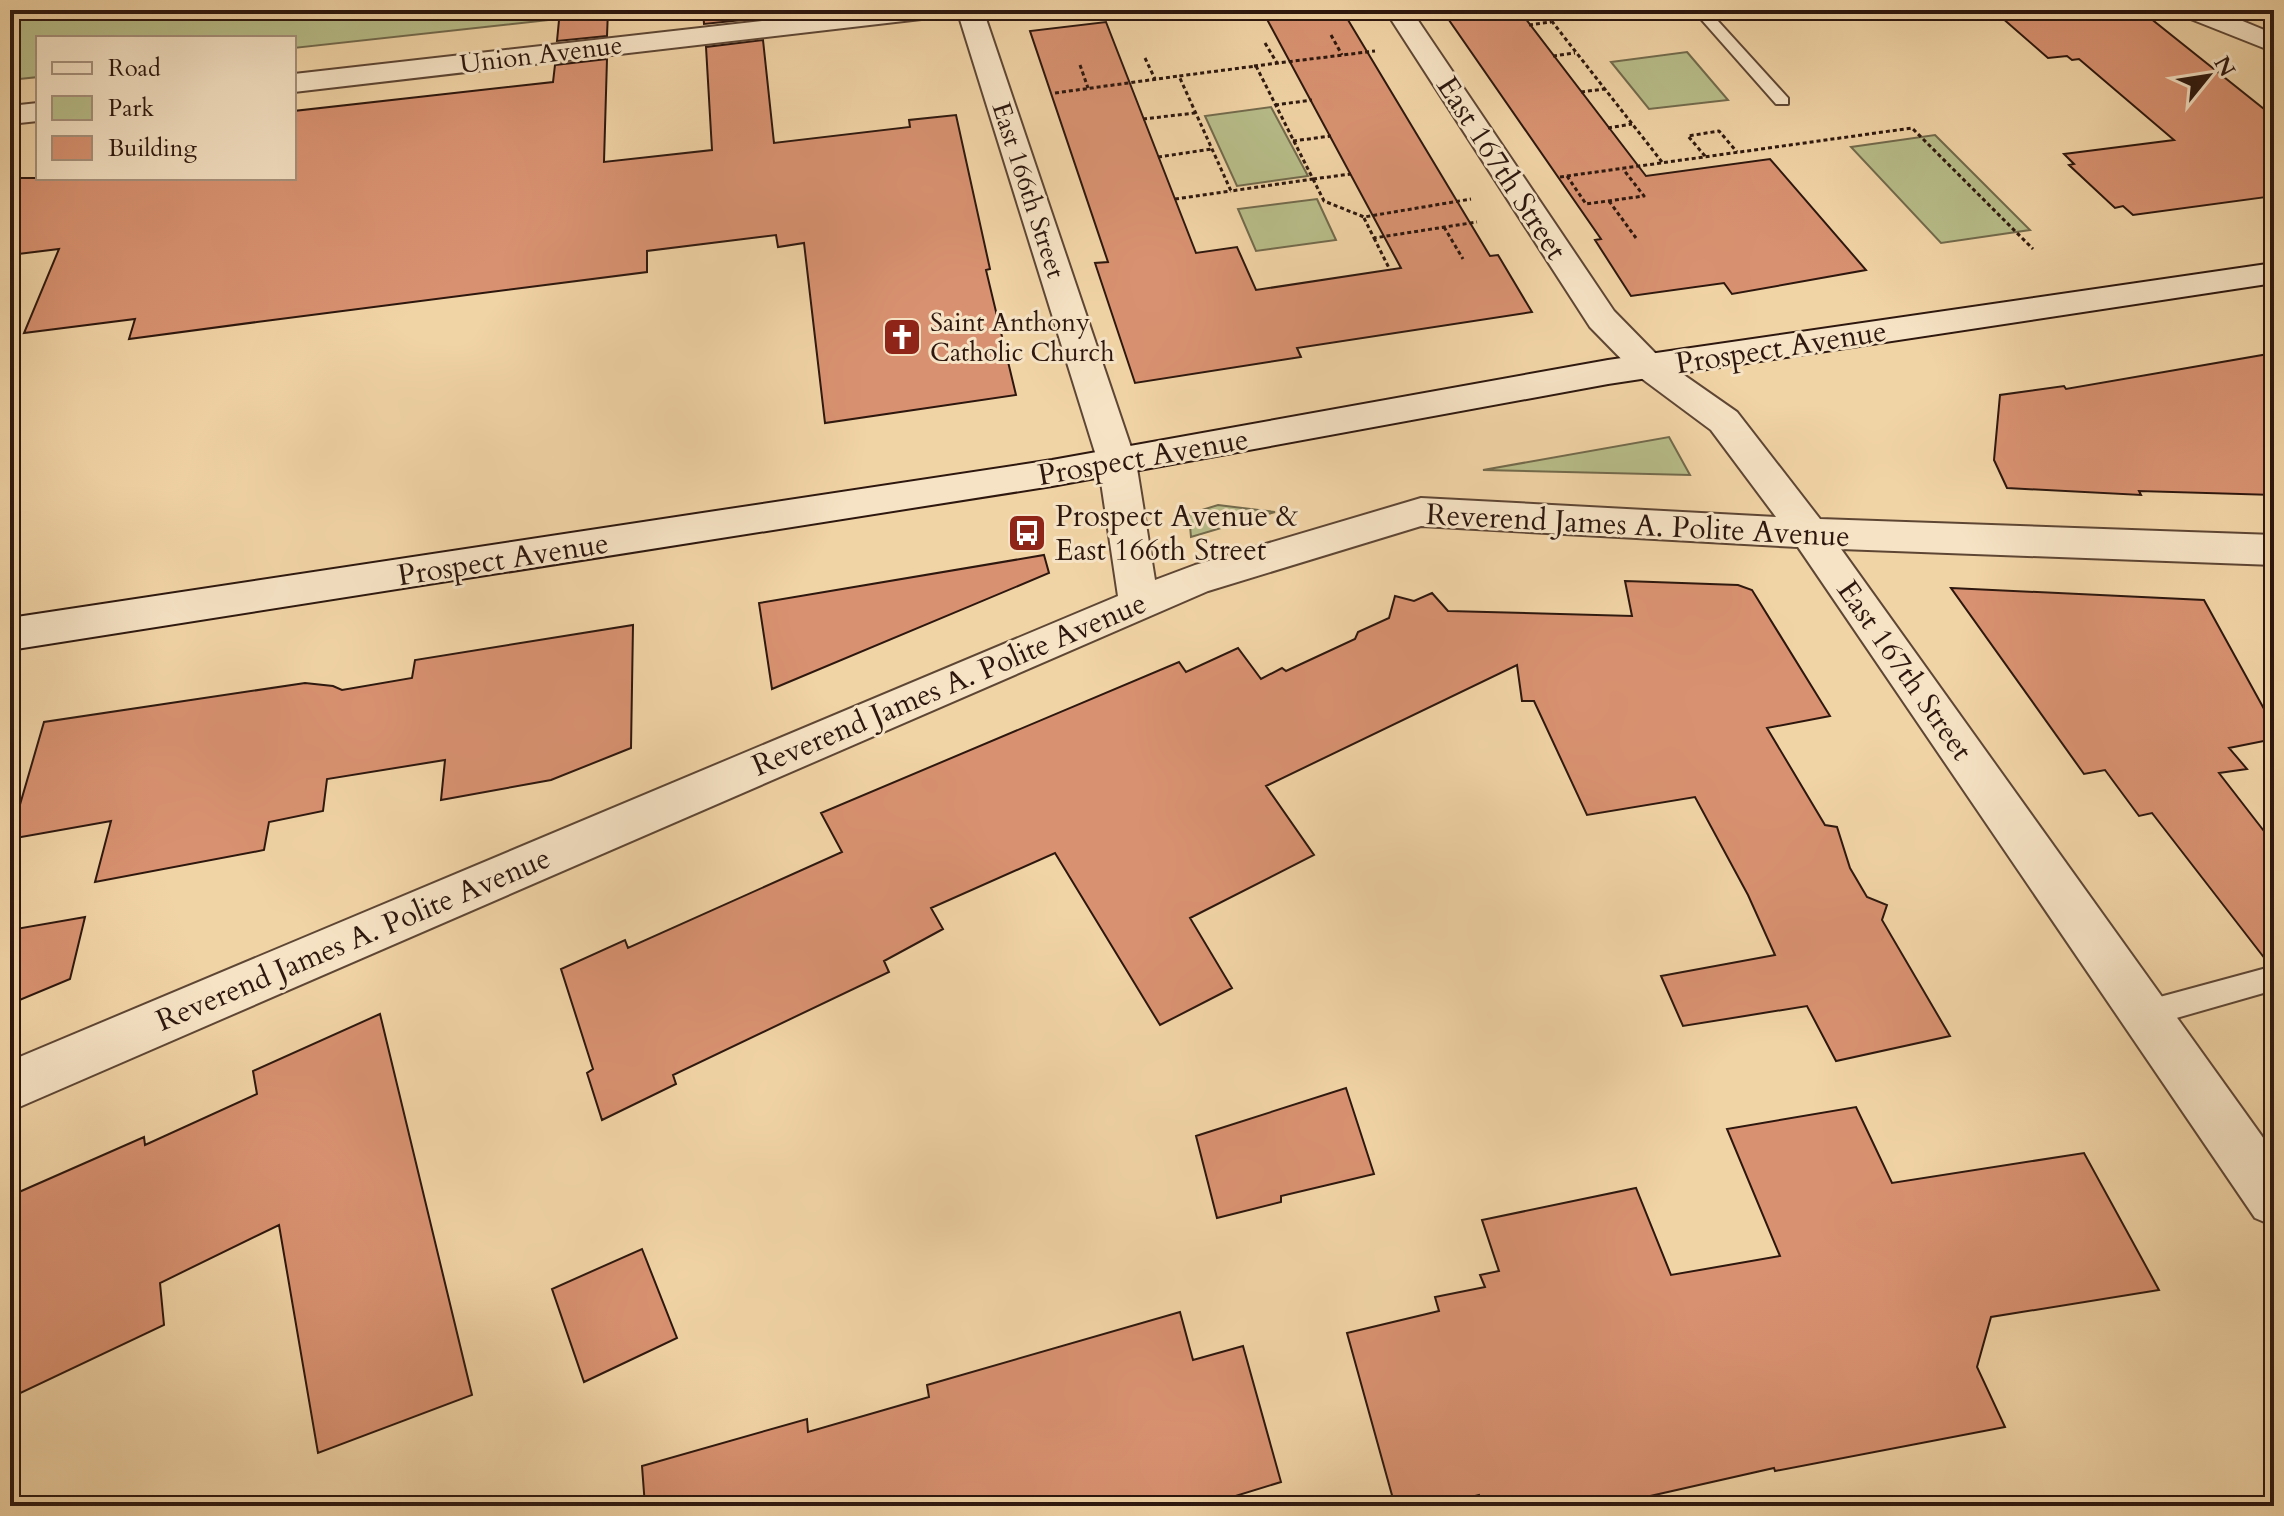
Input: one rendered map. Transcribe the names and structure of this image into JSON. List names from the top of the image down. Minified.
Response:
{"streets":{"street":["Union Avenue","East 167th Street","East 166th Street","Prospect Avenue","Reverend James A. Polite Avenue"]},"crossings":[["East 167th Street","Prospect Avenue"],["East 167th Street","Reverend James A. Polite Avenue"],["East 166th Street","Prospect Avenue"],["East 166th Street","Reverend James A. Polite Avenue"]],"places":{"church":["Saint Anthony Catholic Church"],"bus stop":["Prospect Avenue & East 166th Street"]},"legend":["Road","Park","Building"],"north":"top right"}
